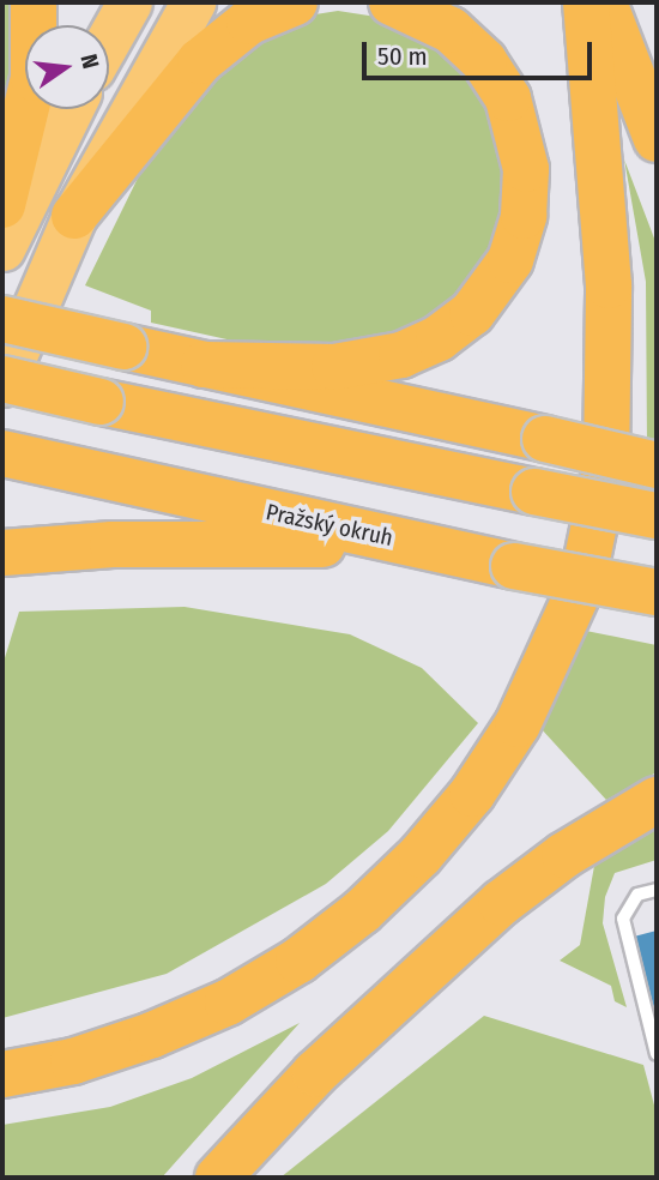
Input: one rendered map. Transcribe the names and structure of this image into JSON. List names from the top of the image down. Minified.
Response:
{"streets":{"highway":["Pražský okruh"]},"scale_bar":"50 m","north":"right"}
